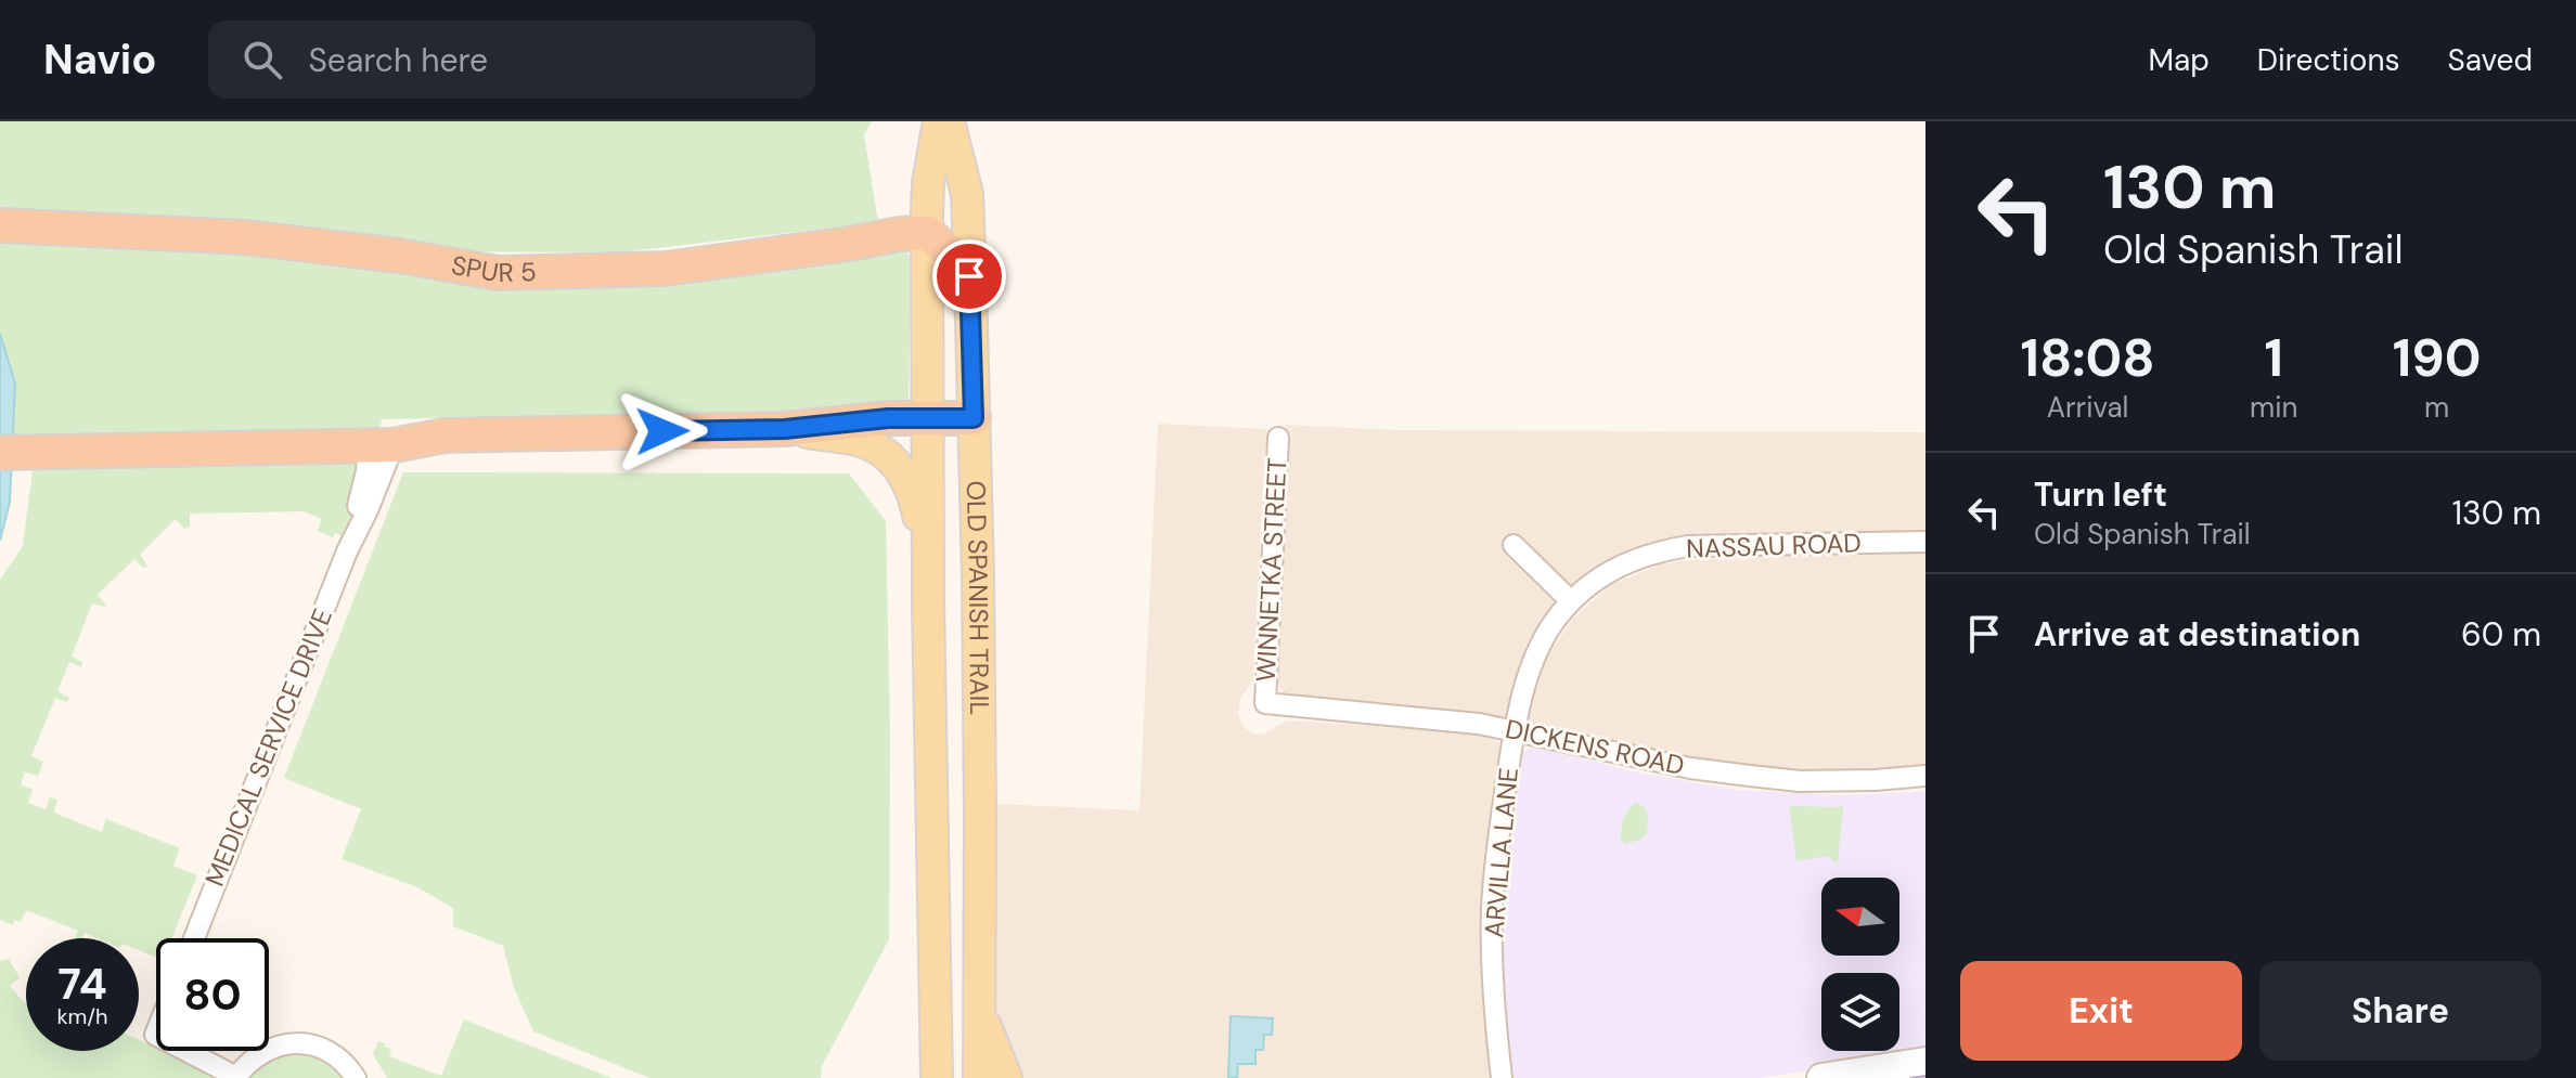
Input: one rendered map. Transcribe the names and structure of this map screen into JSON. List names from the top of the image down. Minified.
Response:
{"streets":{"highway":["SPUR 5"],"main road":["OLD SPANISH TRAIL"],"street":["NASSAU ROAD","WINNETKA STREET","MEDICAL SERVICE DRIVE","DICKENS ROAD","ARVILLA LANE"]},"crossings":[["SPUR 5","OLD SPANISH TRAIL"],["NASSAU ROAD","DICKENS ROAD"],["NASSAU ROAD","ARVILLA LANE"],["WINNETKA STREET","DICKENS ROAD"],["DICKENS ROAD","ARVILLA LANE"]],"north":"left","page":{"header":"Navio","search":"Search here","nav":["Map","Directions","Saved"],"turn":["130 m","Old Spanish Trail"],"eta":["18:08","Arrival","1","min","190","m"],"list":[{"name":"Turn left","note":"Old Spanish Trail","value":"130 m"},{"name":"Arrive at destination","value":"60 m"}],"speed":"74 km/h","limit":"80","buttons":["Exit","Share"]}}
